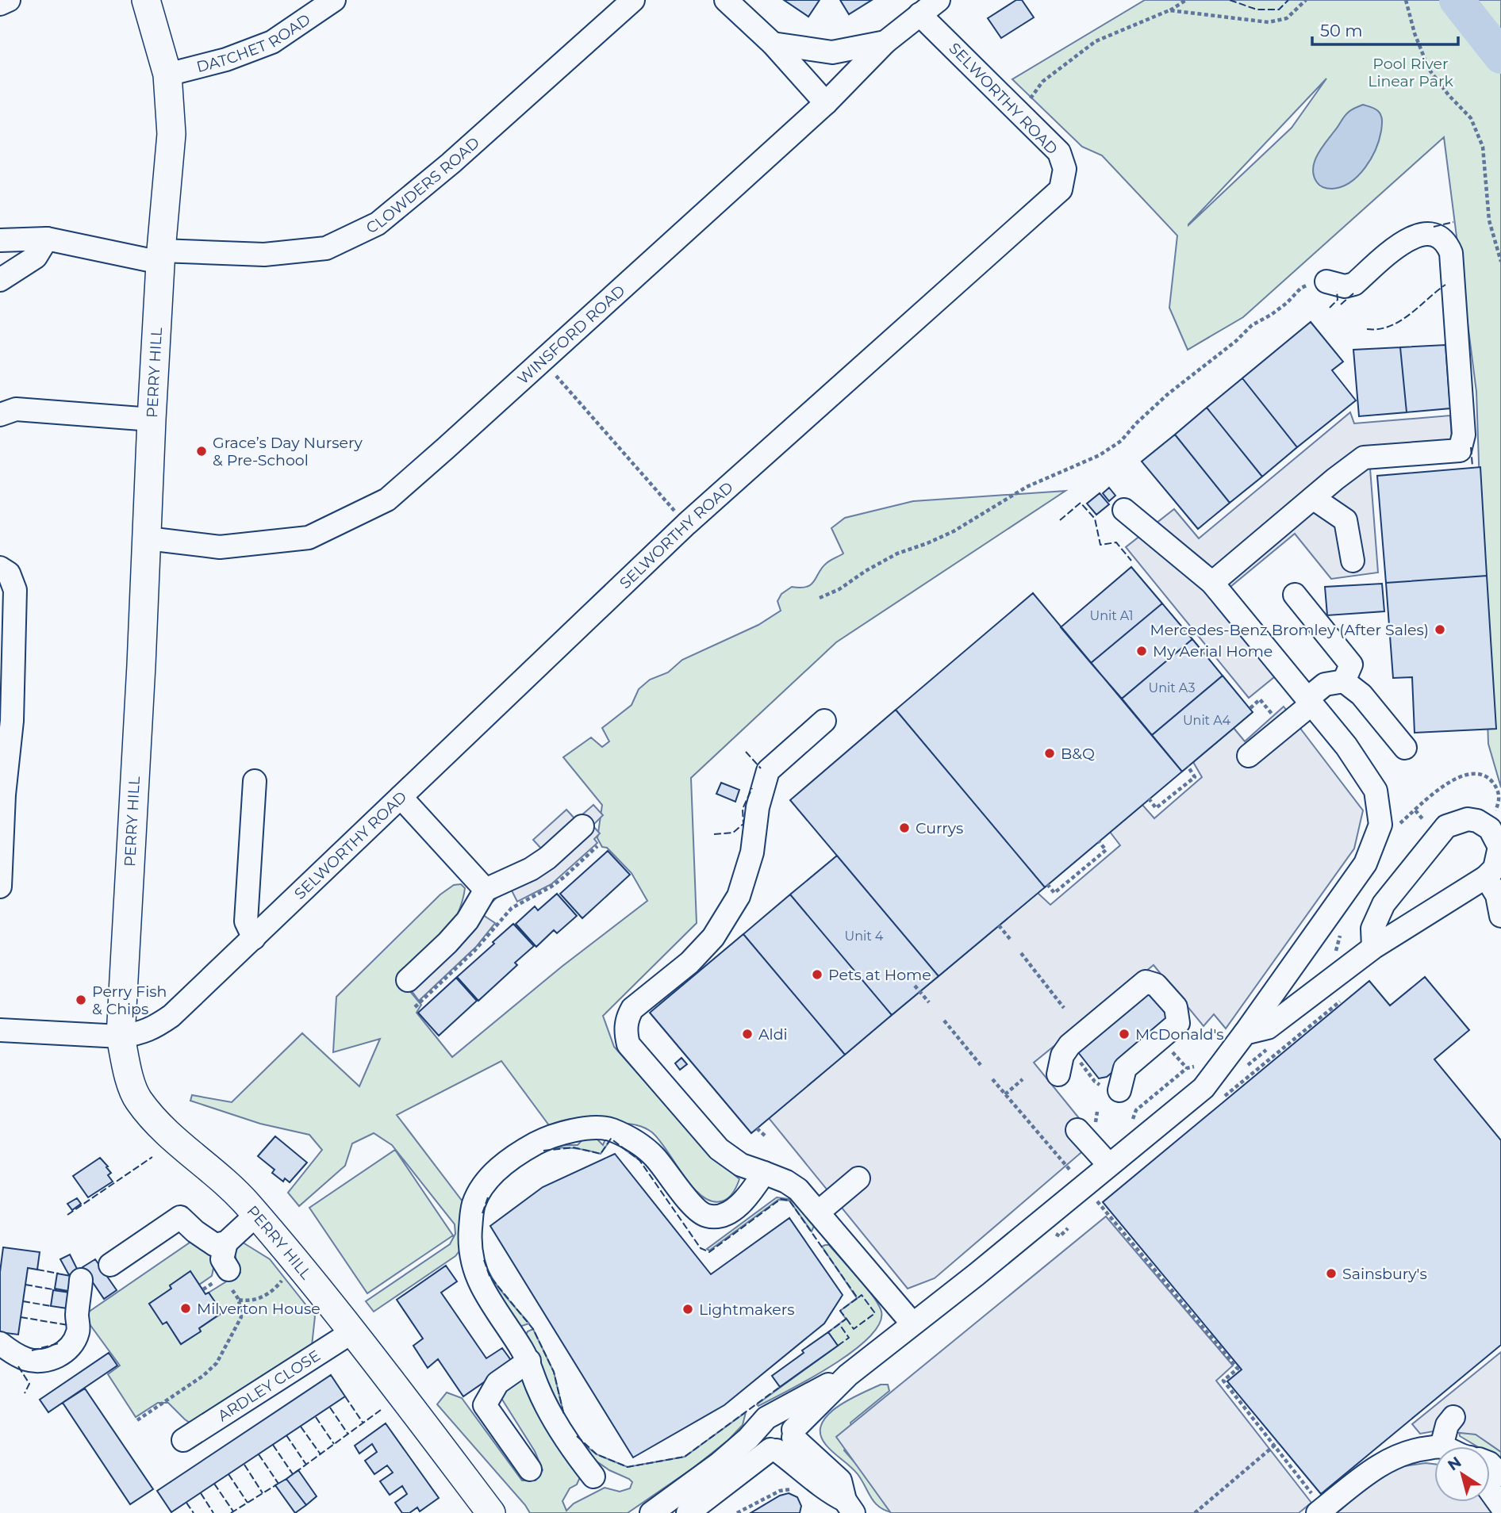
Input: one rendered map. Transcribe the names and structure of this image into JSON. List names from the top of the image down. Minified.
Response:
{"streets":{"main road":["PERRY HILL"],"street":["DATCHET ROAD","SELWORTHY ROAD","CLOWDERS ROAD","WINSFORD ROAD","ARDLEY CLOSE"]},"crossings":[["DATCHET ROAD","PERRY HILL"],["SELWORTHY ROAD","WINSFORD ROAD"],["SELWORTHY ROAD","PERRY HILL"],["CLOWDERS ROAD","PERRY HILL"],["WINSFORD ROAD","PERRY HILL"],["PERRY HILL","ARDLEY CLOSE"]],"parks":["Pool River Linear Park"],"places":["Grace’s Day Nursery & Pre-School","Mercedes-Benz Bromley (After Sales)","My Aerial Home","B&Q","Currys","Pets at Home","Perry Fish & Chips","Aldi","McDonald's","Sainsbury's","Milverton House","Lightmakers"],"house_numbers":["Unit A1","Unit A3","Unit A4","Unit 4"],"scale_bar":"50 m","north":"top left"}
